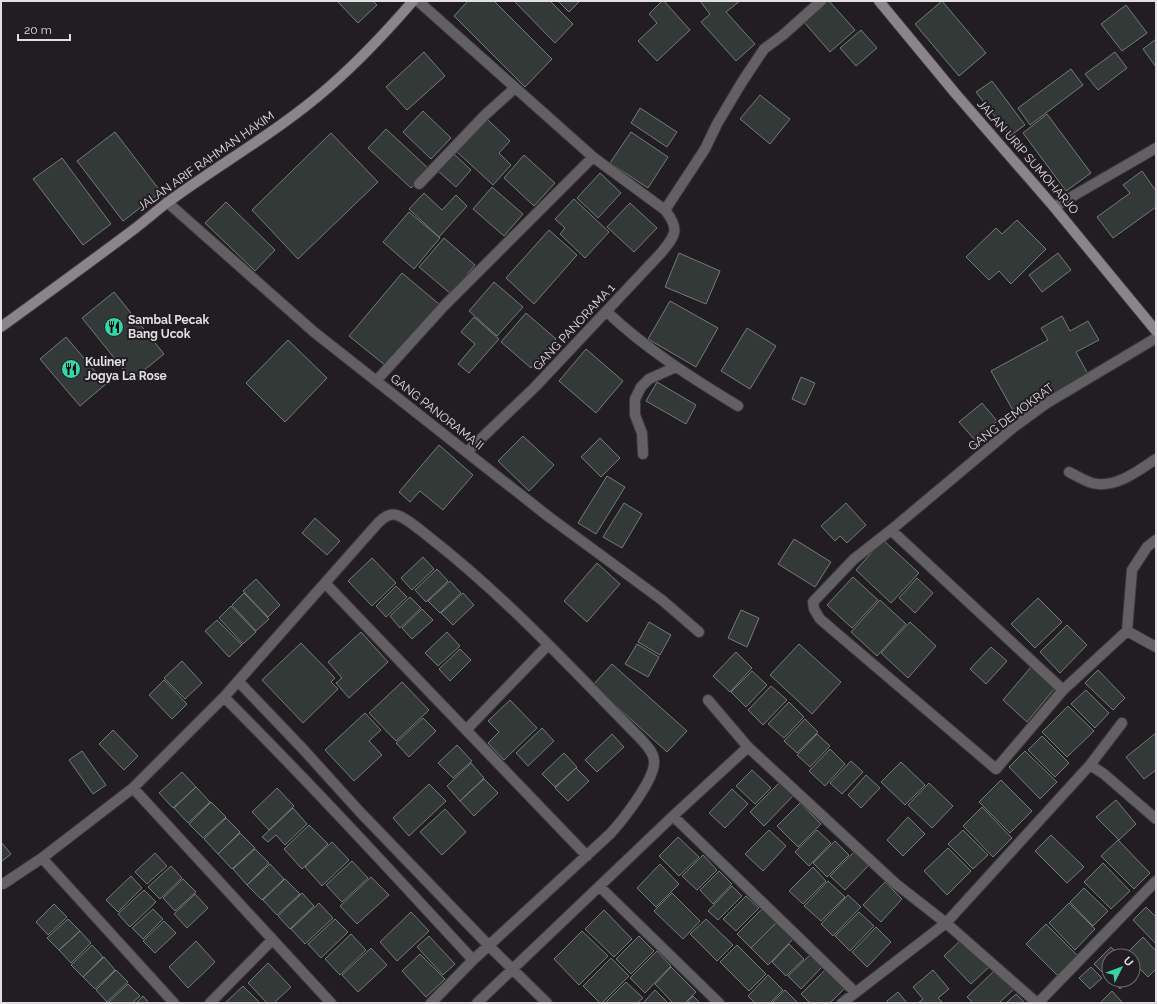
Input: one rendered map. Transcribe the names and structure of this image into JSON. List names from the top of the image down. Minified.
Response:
{"streets":{"street":["JALAN URIP SUMOHARJO","JALAN ARIF RAHMAN HAKIM","GANG PANORAMA 1","GANG PANORAMA II","GANG DEMOKRAT"]},"crossings":[["JALAN ARIF RAHMAN HAKIM","GANG PANORAMA II"],["GANG PANORAMA 1","GANG PANORAMA II"]],"places":{"restaurant":["Sambal Pecak Bang Ucok","Kuliner Jogya La Rose"]},"scale_bar":"20 m","north":"top right"}
